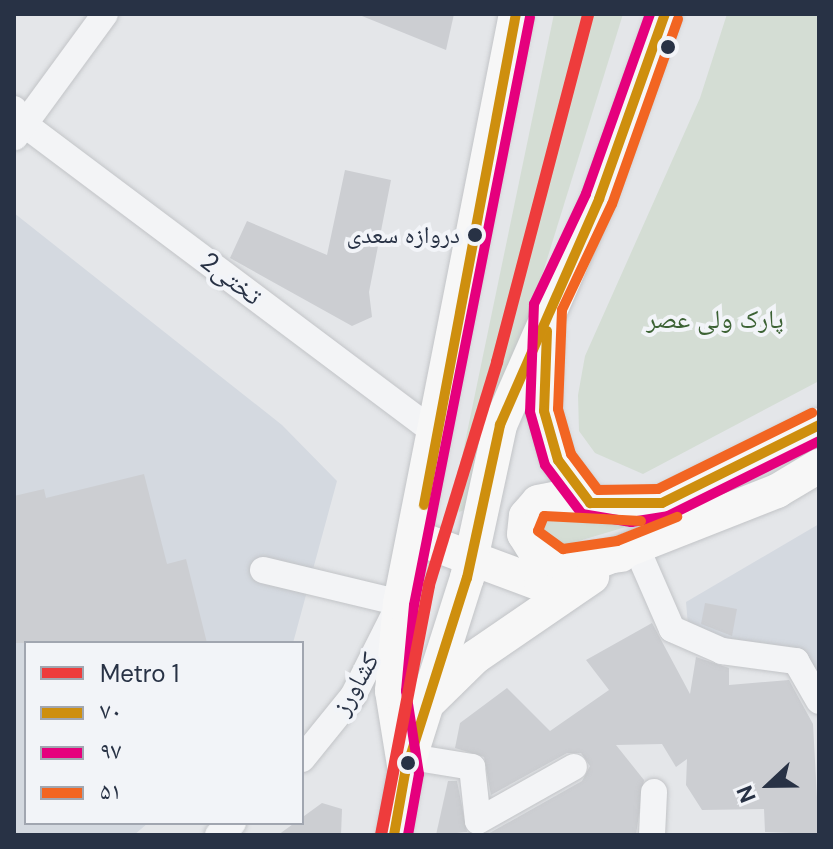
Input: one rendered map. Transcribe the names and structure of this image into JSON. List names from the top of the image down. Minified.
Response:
{"streets":{"street":["2تختی","کشاورز"]},"parks":["پارک ولی عصر"],"places":["دروازه سعدی"],"lines":["metro line 1","transit line ۷۰","transit line ۹۷","transit line ۵۱"],"legend":["Metro 1","۷۰","۹۷","۵۱"],"north":"left"}
